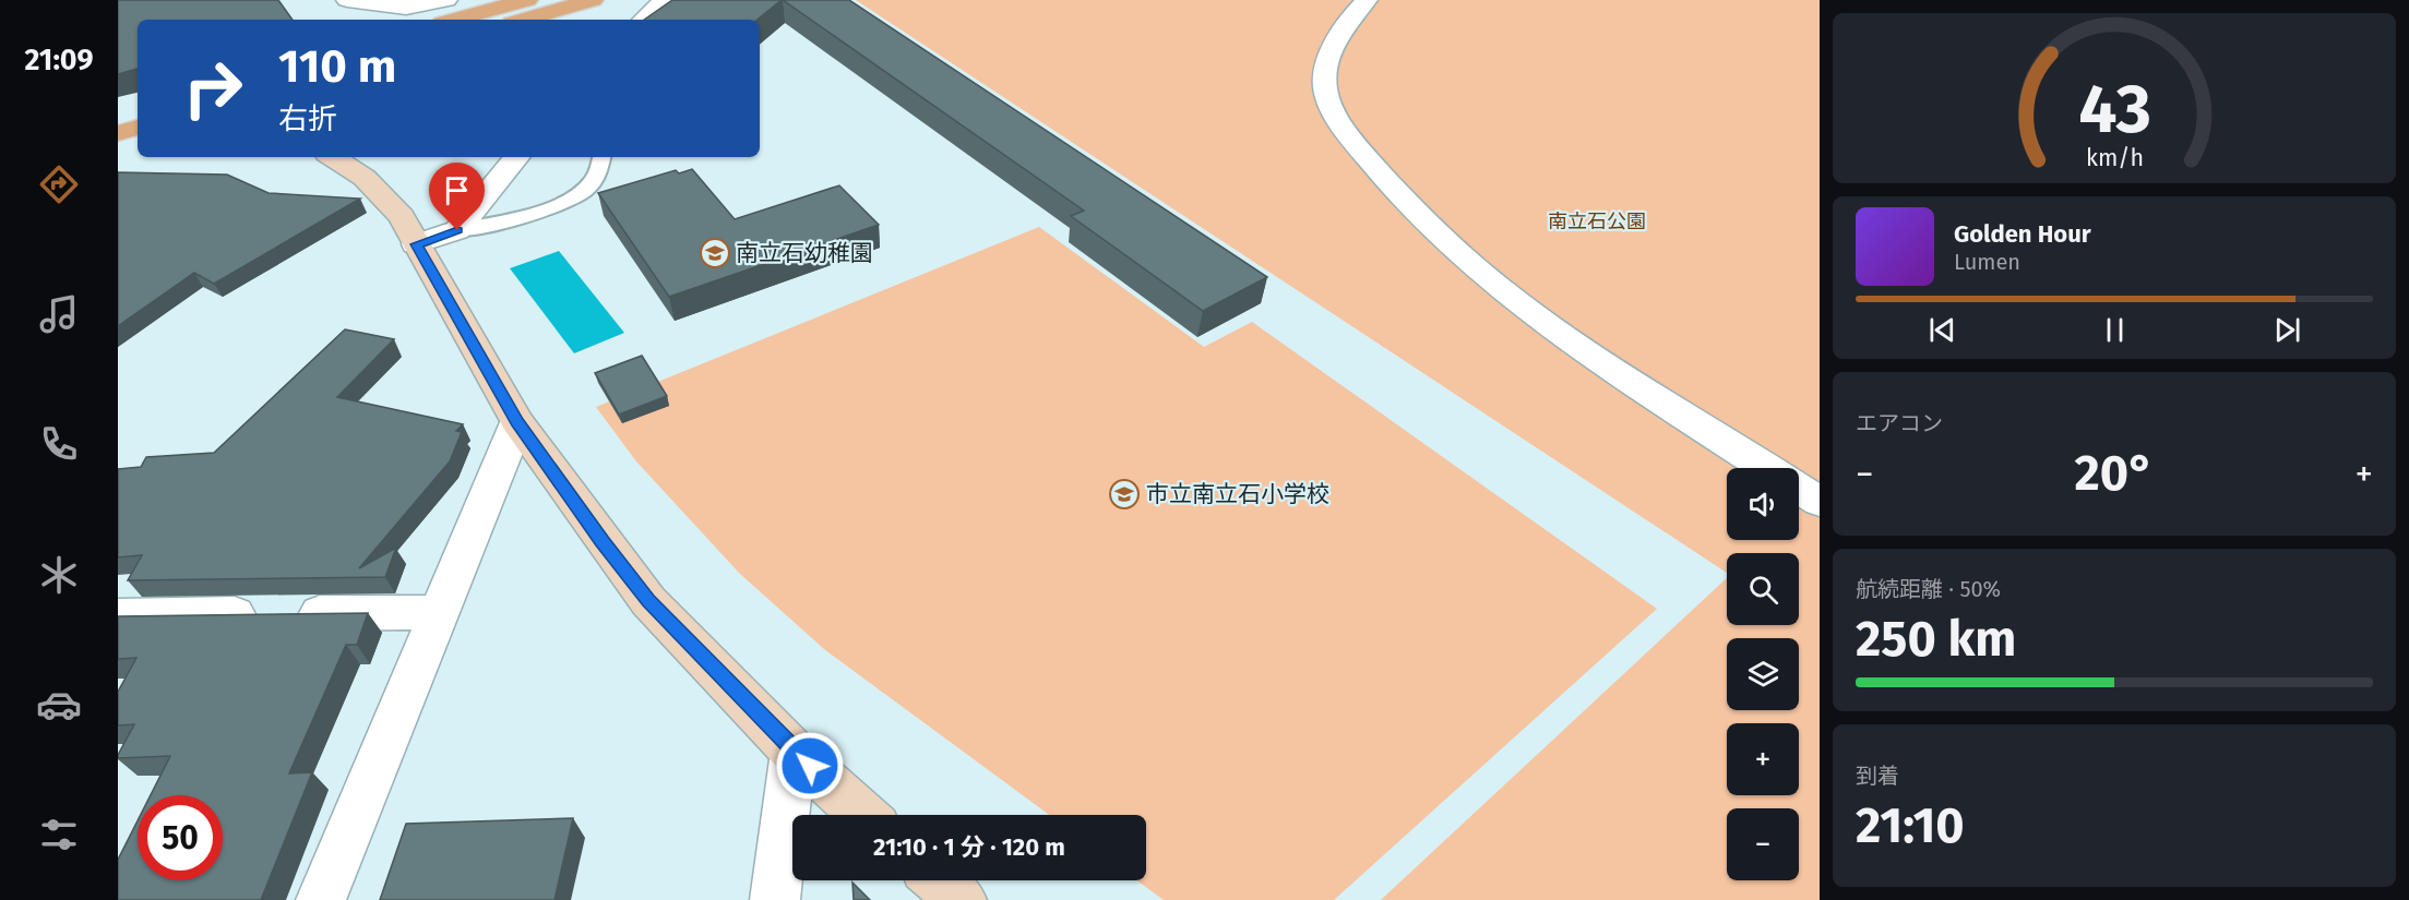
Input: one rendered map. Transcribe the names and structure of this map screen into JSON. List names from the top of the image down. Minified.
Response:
{"parks":["南立石公園"],"places":{"school or university":["南立石幼稚園","市立南立石小学校"]},"page":{"tabs":"21:09","turn":["110 m","右折"],"song":["Golden Hour","Lumen"],"tile":["エアコン",["航続距離 · 50%","250 km"],["到着","21:10"]],"heat":["−","20°","+"],"map_buttons":["+","−"],"limit":"50","trip":"21:10 · 1 分 · 120 m","gauge":["43","km/h"]}}
